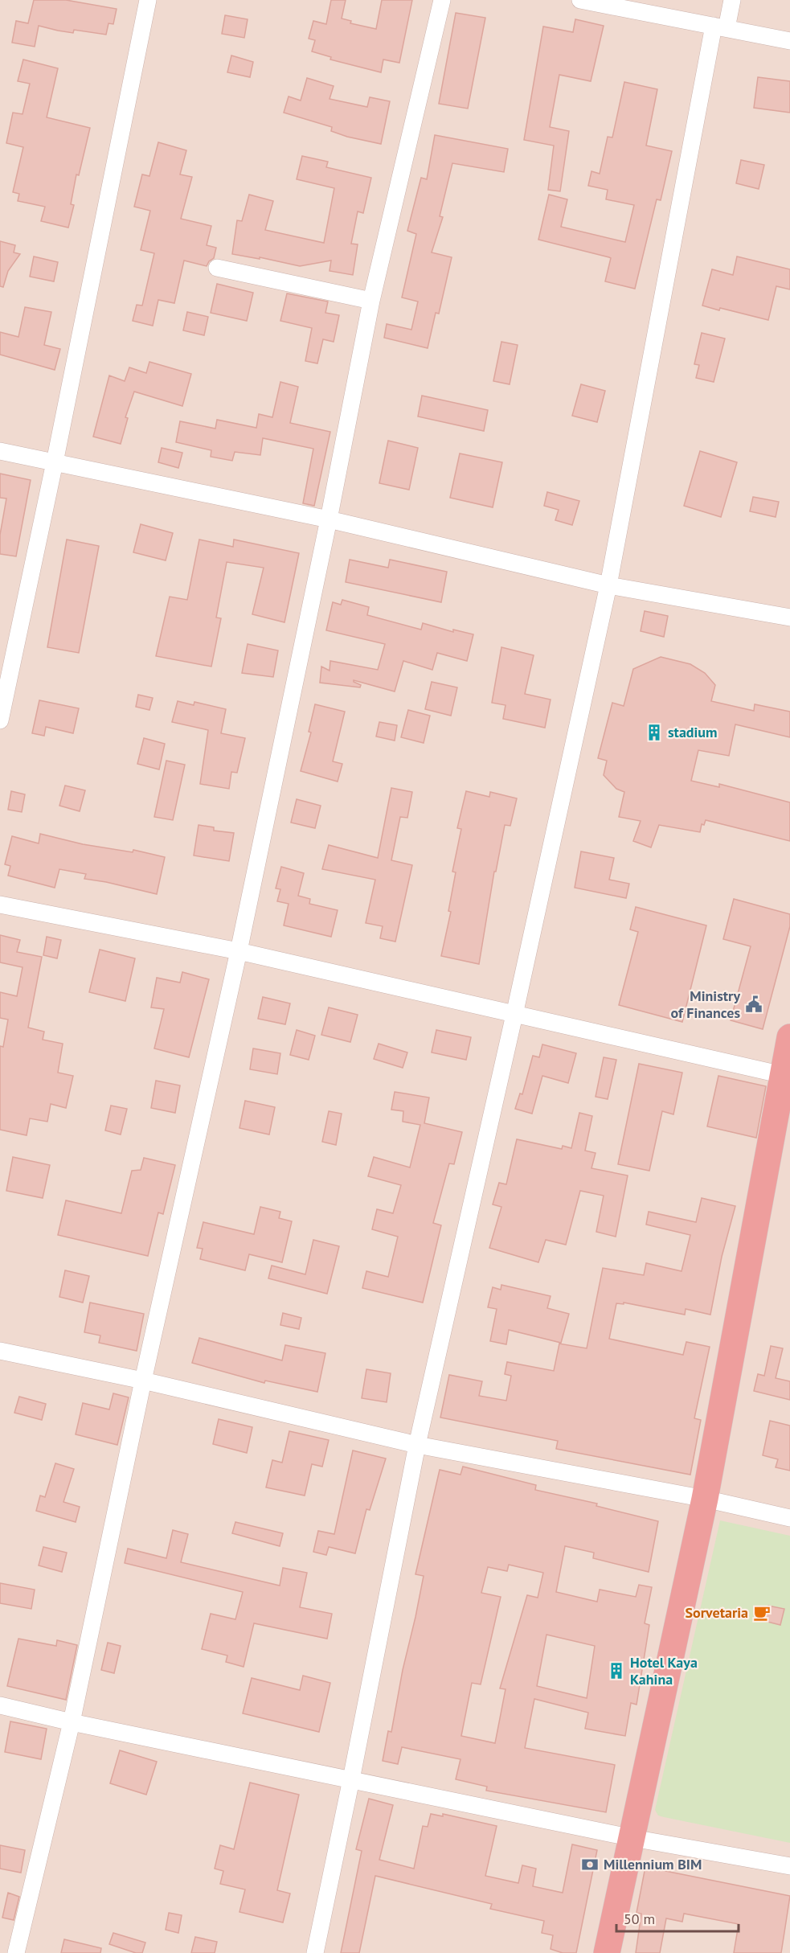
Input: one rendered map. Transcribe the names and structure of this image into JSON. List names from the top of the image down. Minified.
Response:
{"places":{"building":["stadium","Hotel Kaya Kahina"],"public building":["Ministry of Finances"],"cafe":["Sorvetaria"],"bank":["Millennium BIM"]},"scale_bar":"50 m"}
